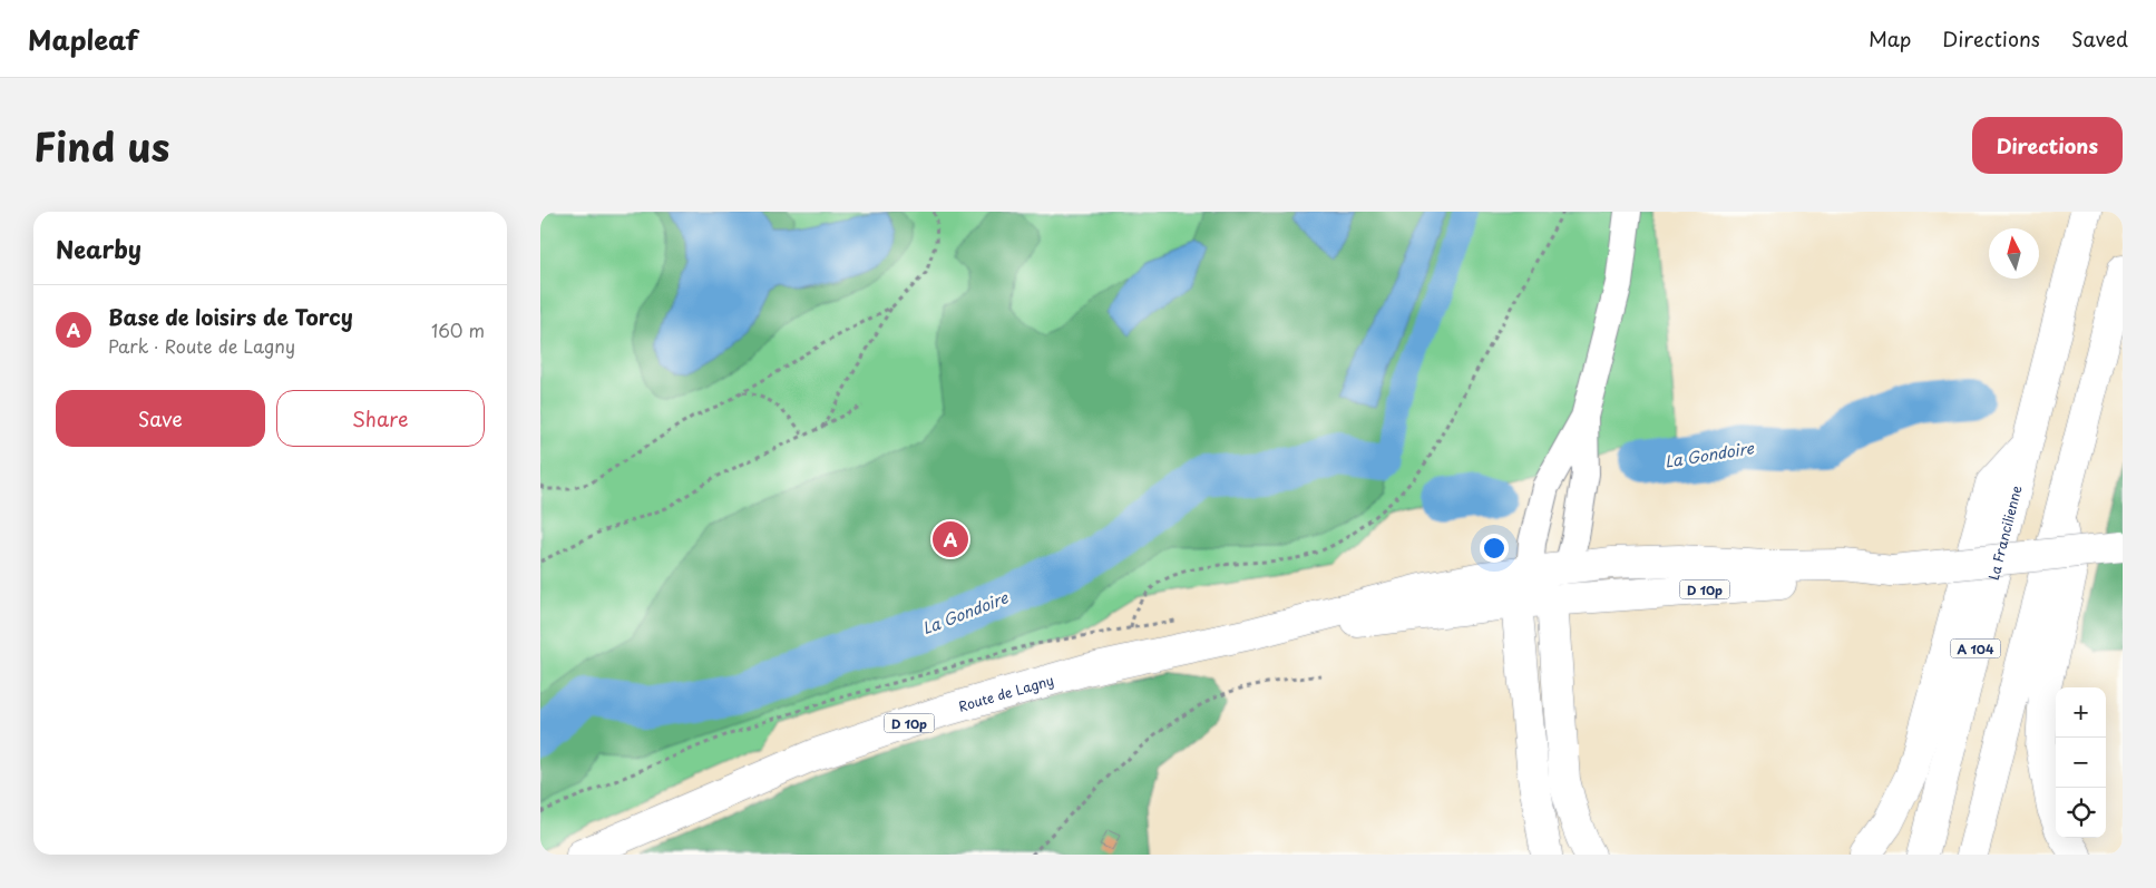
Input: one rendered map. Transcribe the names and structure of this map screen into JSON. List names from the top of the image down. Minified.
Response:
{"streets":{"main road":["La Francilienne","D 10p","A 104","Route de Lagny"]},"crossings":[["D 10p","Route de Lagny"]],"water":["La Gondoire"],"north":"top","page":{"header":"Mapleaf","nav":["Map","Directions","Saved"],"title":"Find us","buttons":["Directions",["Save","Share"]],"heading":"Nearby","list":[{"mark":"A","name":"Base de loisirs de Torcy","note":"Park · Route de Lagny","value":"160 m"}],"pins":"A","map_buttons":["+","−"]}}
